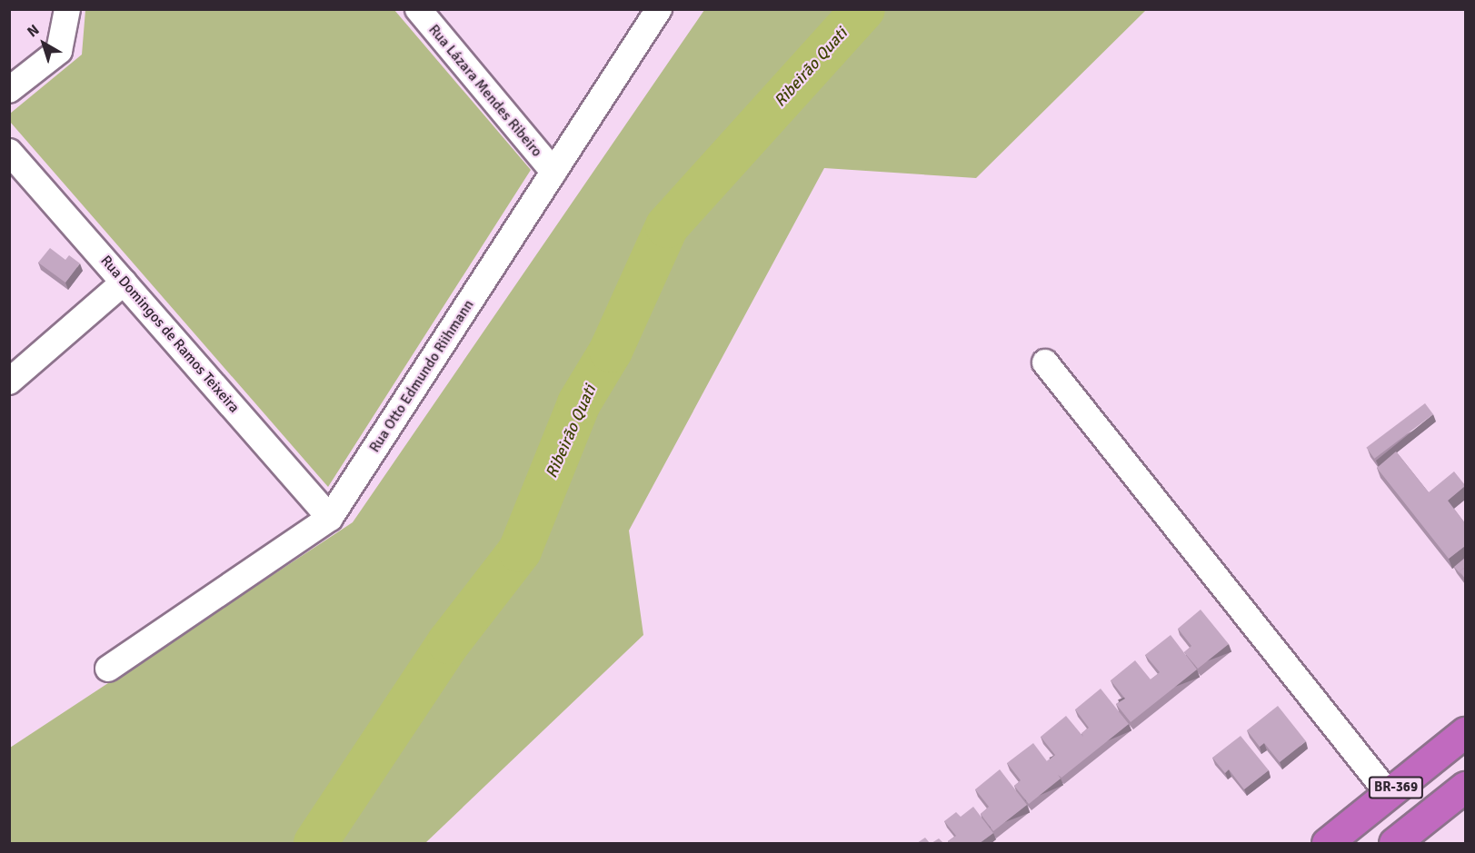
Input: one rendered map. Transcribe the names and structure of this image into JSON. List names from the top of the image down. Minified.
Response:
{"streets":{"highway":["BR-369"],"street":["Rua Lázara Mendes Ribeiro","Rua Domingos de Ramos Teixeira","Rua Otto Edmundo Riihmann"]},"crossings":[["Rua Lázara Mendes Ribeiro","Rua Otto Edmundo Riihmann"],["Rua Domingos de Ramos Teixeira","Rua Otto Edmundo Riihmann"]],"water":["Ribeirão Quati"],"north":"top left"}
